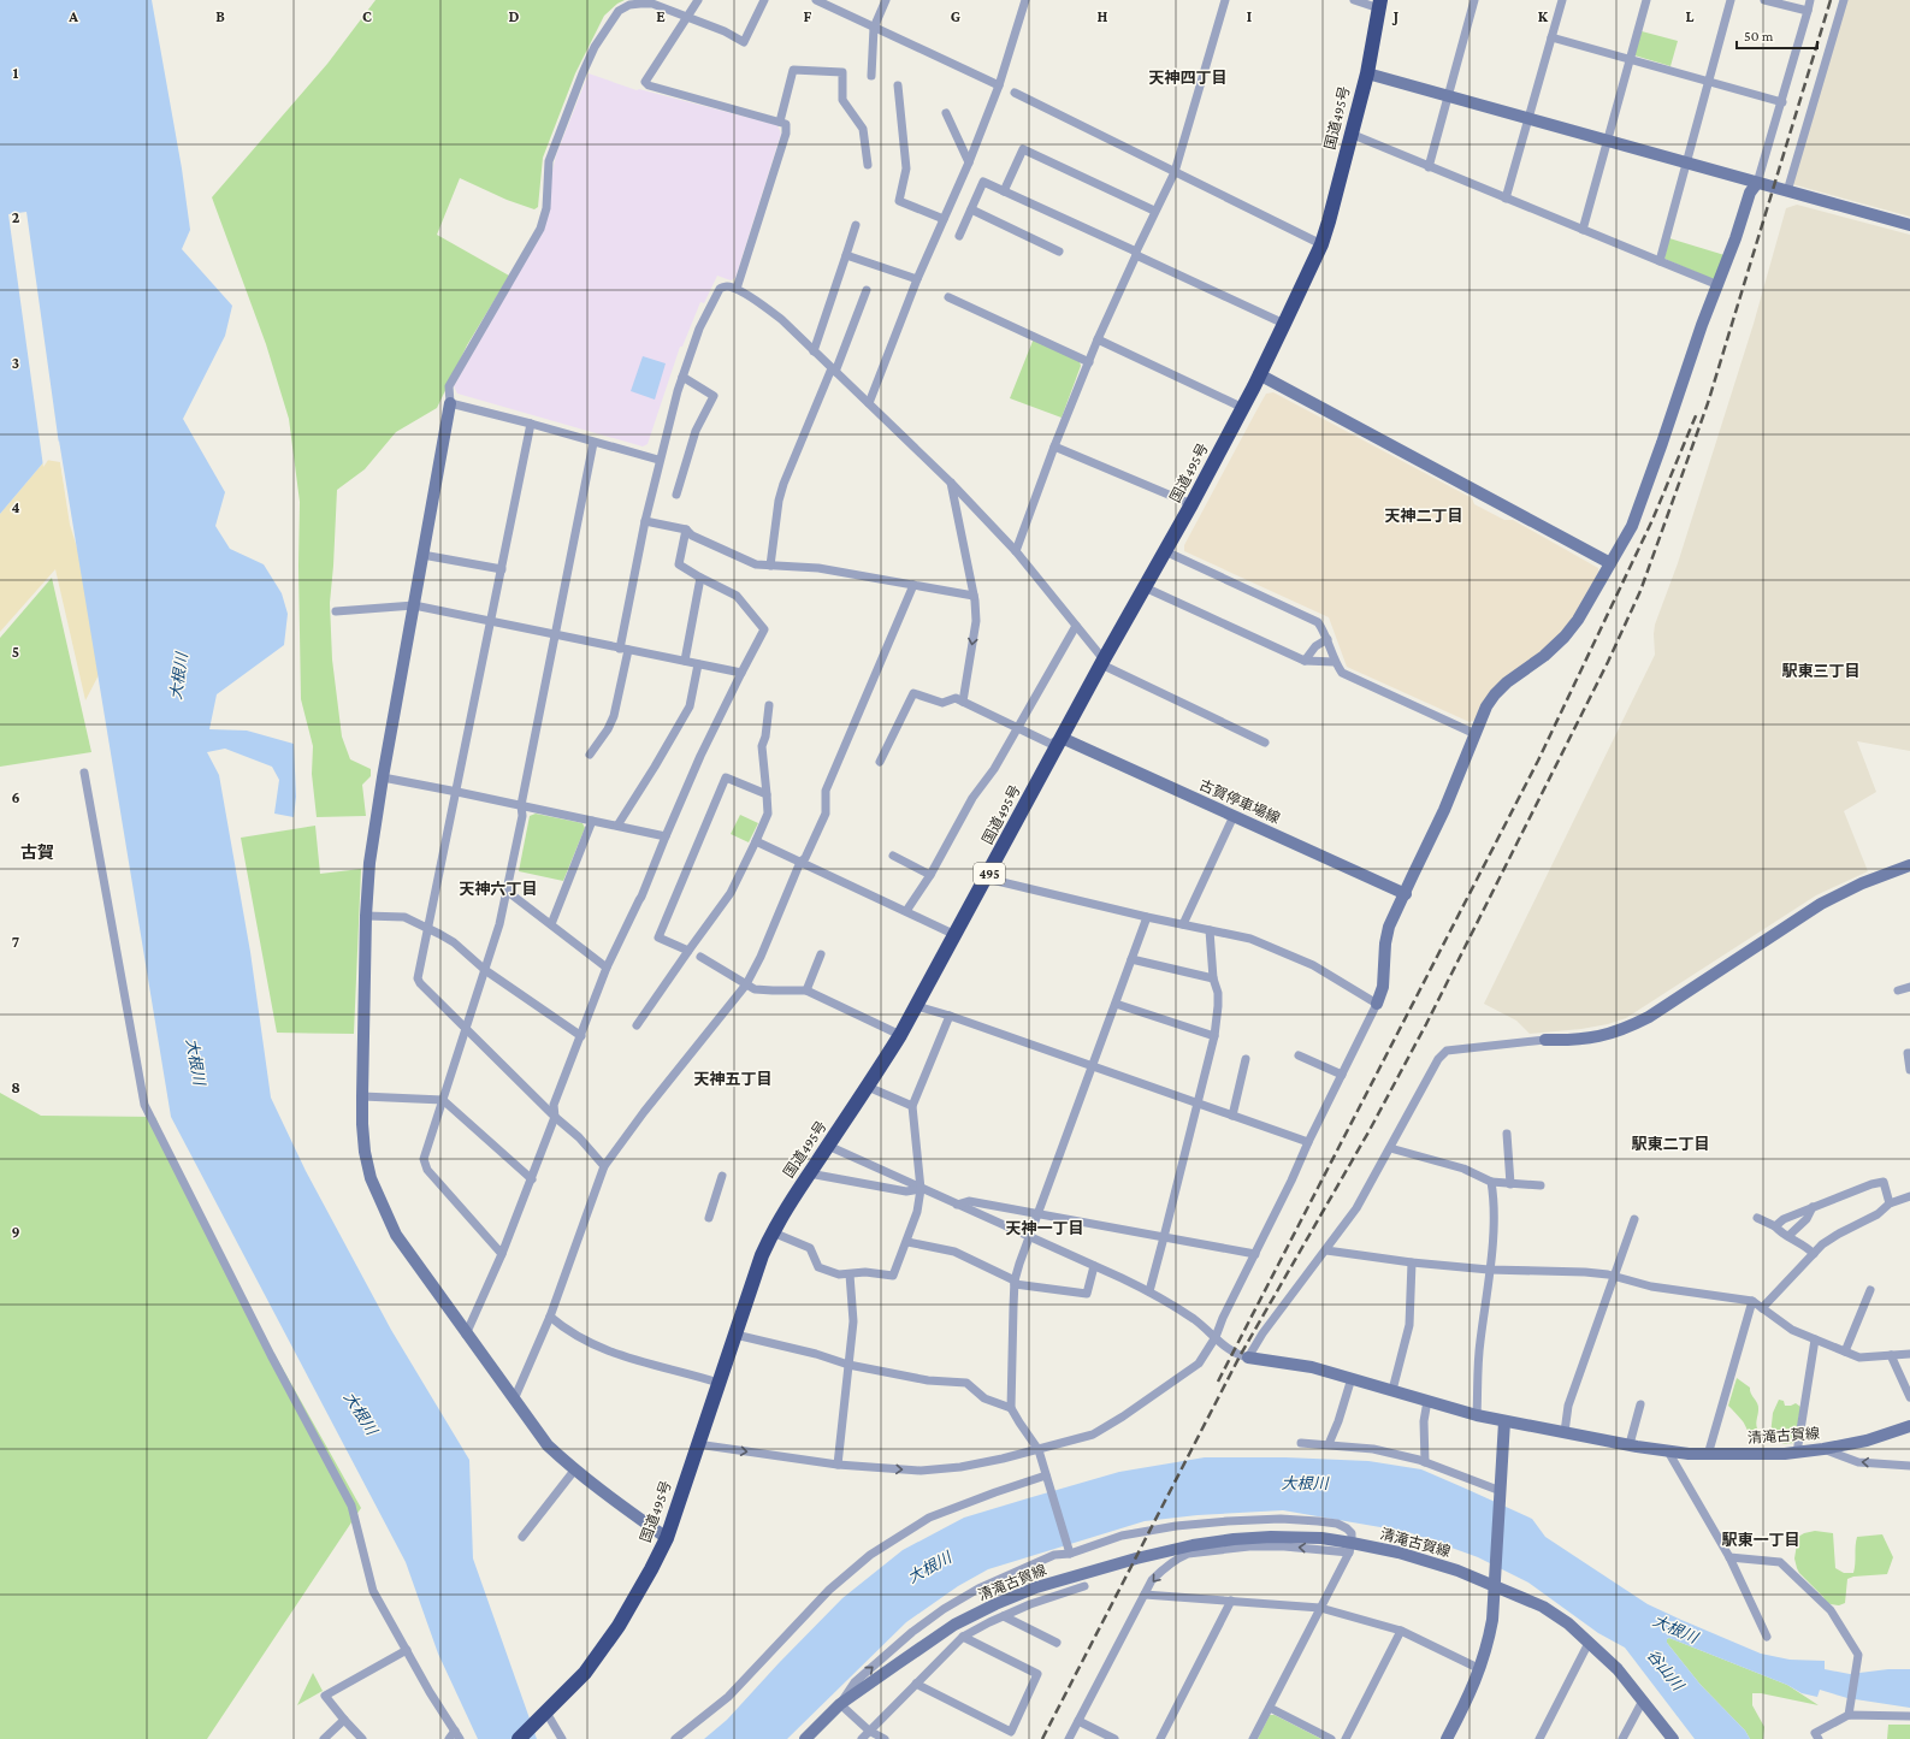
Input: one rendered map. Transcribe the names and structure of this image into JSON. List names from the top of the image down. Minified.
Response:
{"streets":{"highway":["国道495号","495"],"street":["古賀停車場線","清滝古賀線"]},"crossings":[["国道495号","古賀停車場線"],["国道495号","495"]],"districts":["天神四丁目","天神二丁目","駅東三丁目","古賀","天神六丁目","天神五丁目","駅東二丁目","天神一丁目","駅東一丁目"],"water":["大根川","谷山川"],"scale_bar":"50 m","grid":{"columns":["A","B","C","D","E","F","G","H","I","J","K","L"],"rows":["1","2","3","4","5","6","7","8","9"]}}
